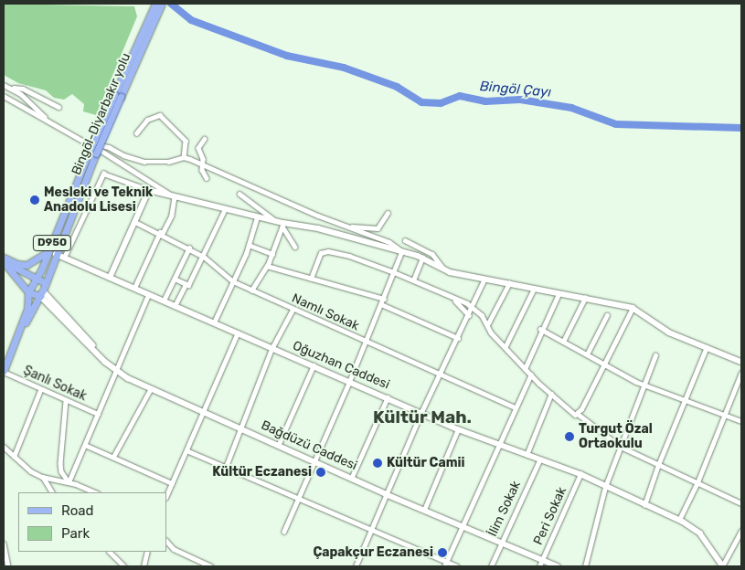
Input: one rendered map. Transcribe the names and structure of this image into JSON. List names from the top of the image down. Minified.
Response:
{"streets":{"main road":["Bingöl-Diyarbakır yolu","D950"],"street":["Namlı Sokak","Oğuzhan Caddesi","Şanlı Sokak","Bağdüzü Caddesi","İlim Sokak","Peri Sokak"]},"crossings":[["Bingöl-Diyarbakır yolu","Oğuzhan Caddesi"],["Bingöl-Diyarbakır yolu","Şanlı Sokak"],["Bingöl-Diyarbakır yolu","Bağdüzü Caddesi"],["Oğuzhan Caddesi","İlim Sokak"],["Oğuzhan Caddesi","Peri Sokak"],["Bağdüzü Caddesi","İlim Sokak"],["Bağdüzü Caddesi","Peri Sokak"]],"districts":["Kültür Mah."],"water":["Bingöl Çayı"],"places":["Mesleki ve Teknik Anadolu Lisesi","Turgut Özal Ortaokulu","Kültür Camii","Kültür Eczanesi","Çapakçur Eczanesi"],"legend":["Road","Park"]}
